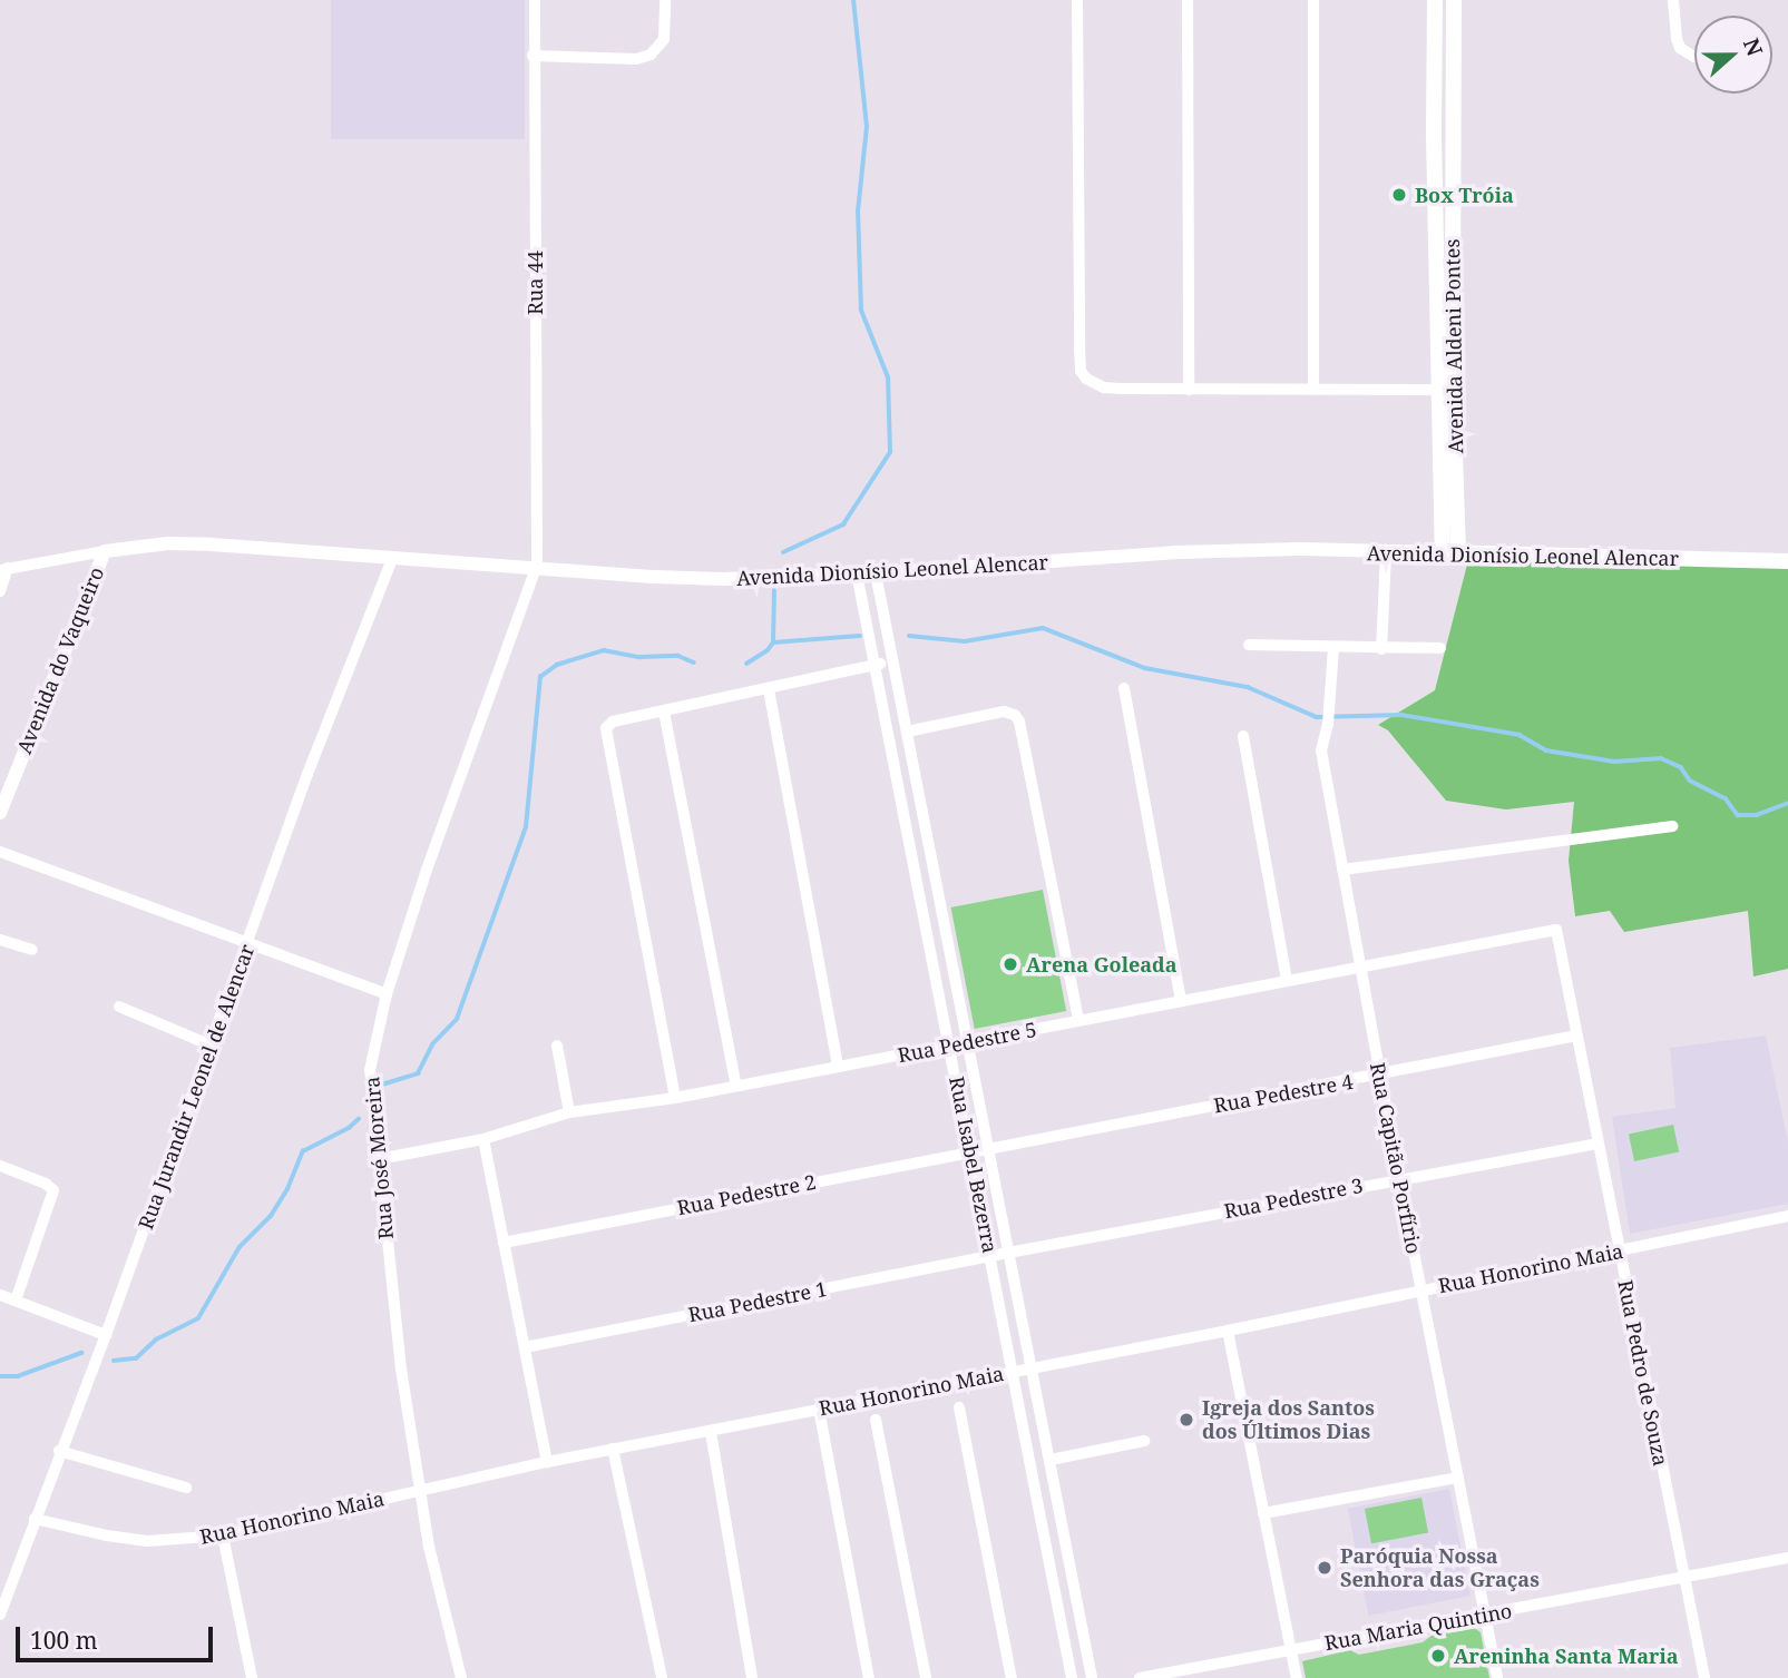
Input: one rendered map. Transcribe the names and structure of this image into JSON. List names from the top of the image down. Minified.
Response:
{"streets":{"main road":["Avenida Aldeni Pontes","Avenida Dionísio Leonel Alencar"],"street":["Rua 44","Avenida do Vaqueiro","Rua Pedestre 5","Rua Jurandir Leonel de Alencar","Rua Pedestre 4","Rua José Moreira","Rua Capitão Porfírio","Rua Isabel Bezerra","Rua Pedestre 2","Rua Pedestre 3","Rua Honorino Maia","Rua Pedestre 1","Rua Pedro de Souza","Rua Maria Quintino"]},"crossings":[["Rua 44","Avenida Dionísio Leonel Alencar"],["Rua 44","Rua José Moreira"],["Avenida Aldeni Pontes","Avenida Dionísio Leonel Alencar"],["Avenida Dionísio Leonel Alencar","Avenida do Vaqueiro"],["Avenida Dionísio Leonel Alencar","Rua Jurandir Leonel de Alencar"],["Avenida Dionísio Leonel Alencar","Rua José Moreira"],["Avenida Dionísio Leonel Alencar","Rua Isabel Bezerra"],["Rua Pedestre 5","Rua José Moreira"],["Rua Pedestre 5","Rua Capitão Porfírio"],["Rua Pedestre 5","Rua Isabel Bezerra"],["Rua Pedestre 5","Rua Pedro de Souza"],["Rua Jurandir Leonel de Alencar","Rua Honorino Maia"],["Rua Pedestre 4","Rua Capitão Porfírio"],["Rua Pedestre 4","Rua Isabel Bezerra"],["Rua Pedestre 4","Rua Pedestre 2"],["Rua Pedestre 4","Rua Pedro de Souza"],["Rua José Moreira","Rua Honorino Maia"],["Rua Capitão Porfírio","Rua Pedestre 3"],["Rua Capitão Porfírio","Rua Honorino Maia"],["Rua Capitão Porfírio","Rua Maria Quintino"],["Rua Isabel Bezerra","Rua Pedestre 2"],["Rua Isabel Bezerra","Rua Pedestre 3"],["Rua Isabel Bezerra","Rua Honorino Maia"],["Rua Isabel Bezerra","Rua Pedestre 1"],["Rua Pedestre 3","Rua Pedestre 1"],["Rua Pedestre 3","Rua Pedro de Souza"],["Rua Honorino Maia","Rua Pedro de Souza"],["Rua Pedro de Souza","Rua Maria Quintino"]],"places":["Box Tróia","Arena Goleada","Igreja dos Santos dos Últimos Dias","Paróquia Nossa Senhora das Graças","Areninha Santa Maria"],"scale_bar":"100 m","north":"right"}
